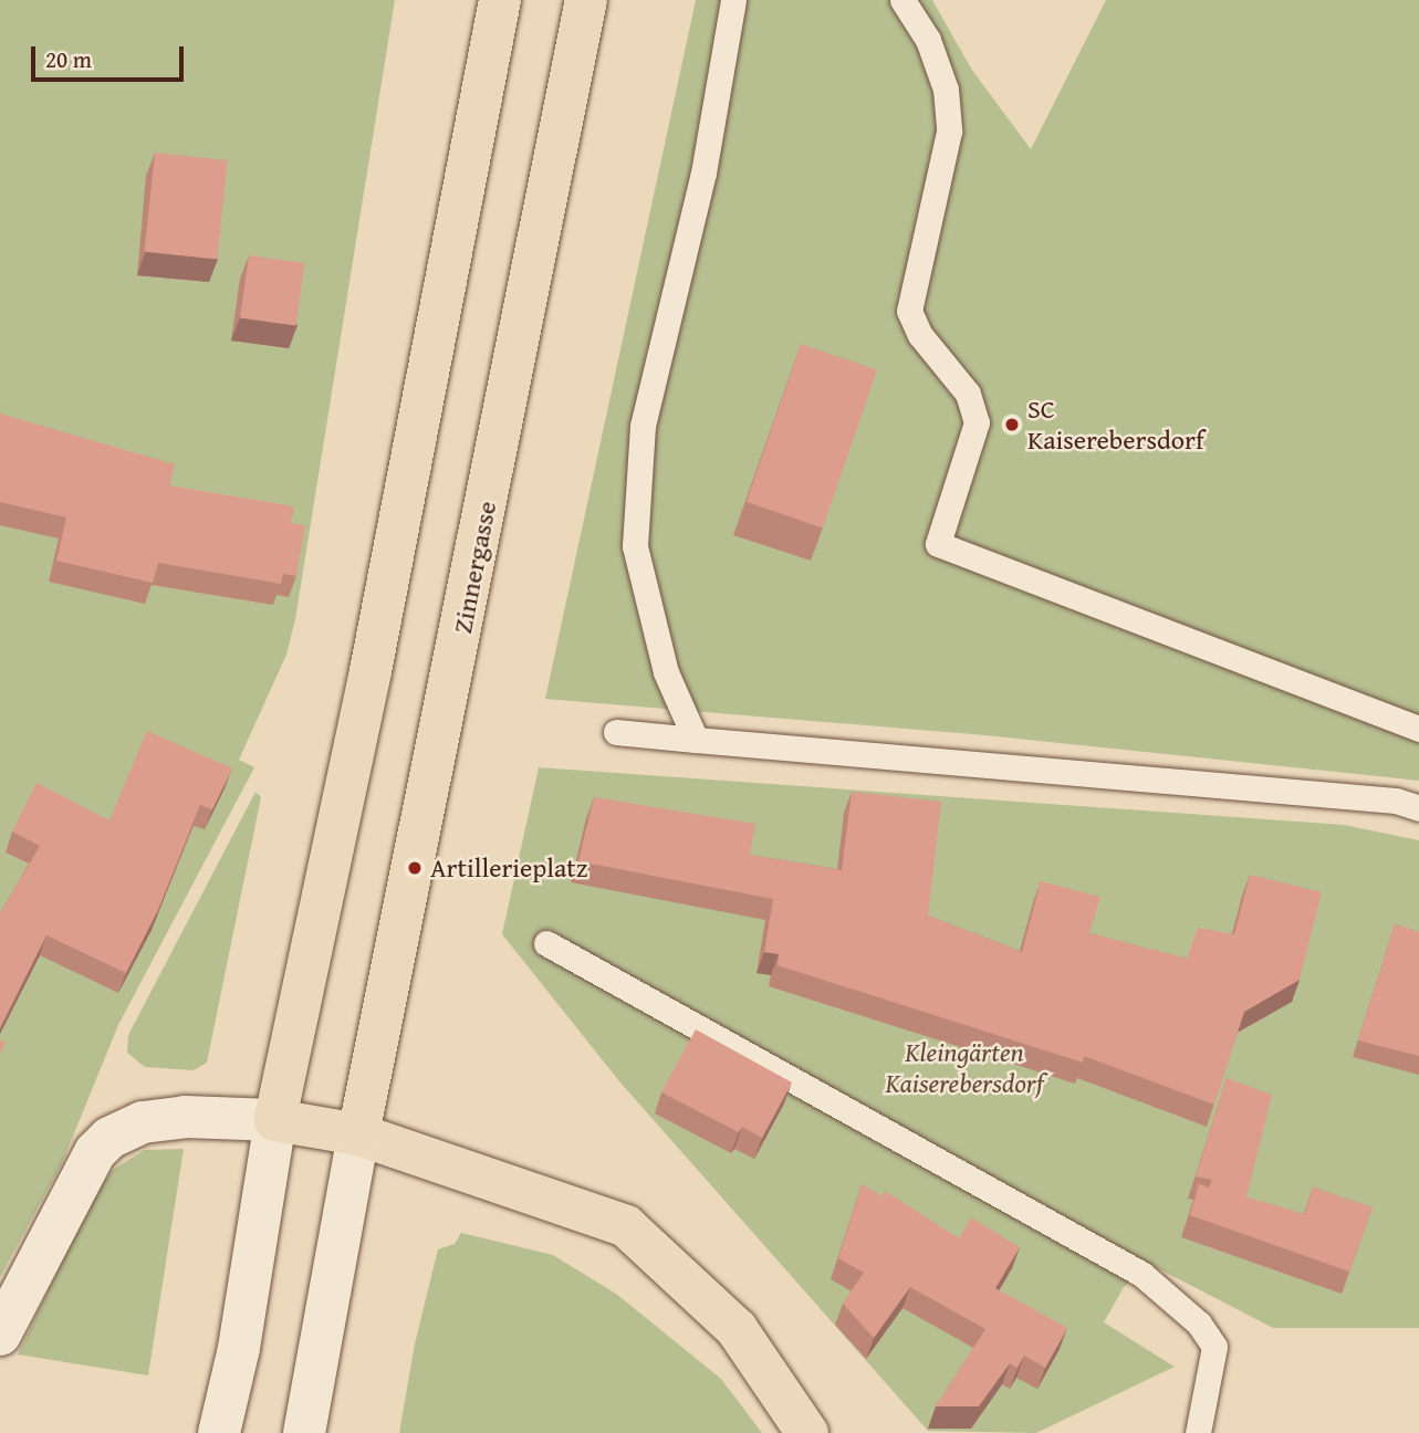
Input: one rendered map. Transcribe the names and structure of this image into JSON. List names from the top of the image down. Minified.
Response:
{"streets":{"main road":["Zinnergasse"]},"parks":["Kleingärten Kaiserebersdorf"],"places":["SC Kaiserebersdorf","Artillerieplatz"],"scale_bar":"20 m"}
